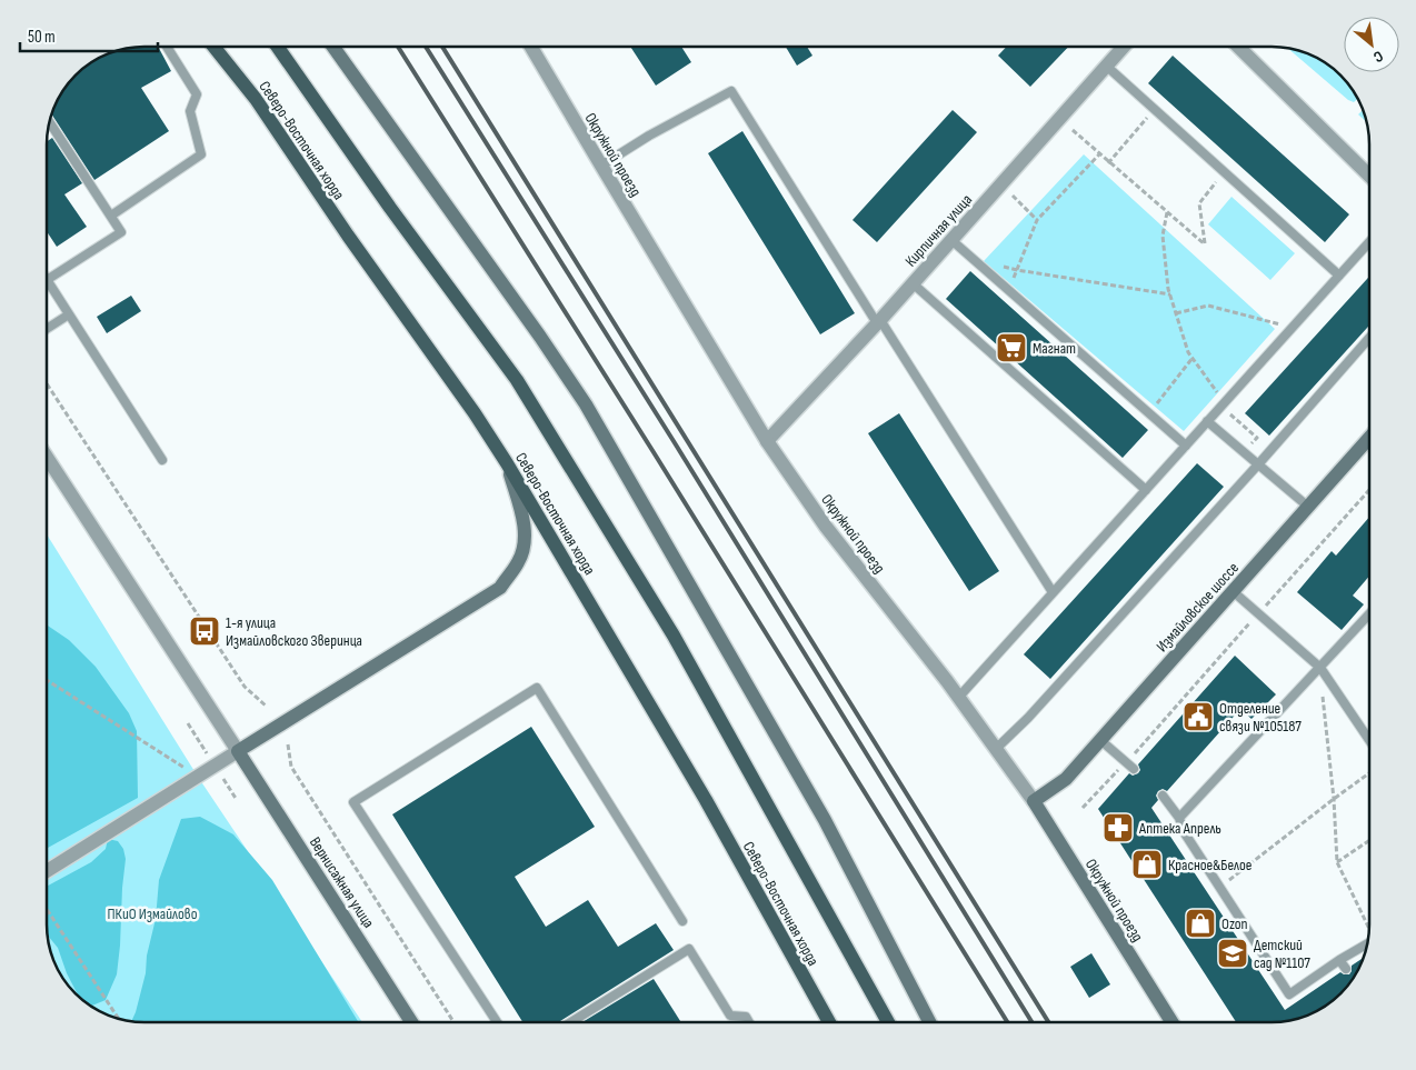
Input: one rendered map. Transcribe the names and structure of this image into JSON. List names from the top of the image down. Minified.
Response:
{"streets":{"main road":["Северо-Восточная хорда","Окружной проезд","Измайловское шоссе","Вернисажная улица"],"street":["Кирпичная улица"]},"crossings":[["Окружной проезд","Кирпичная улица"],["Окружной проезд","Измайловское шоссе"]],"parks":["ПКиО Измайлово"],"places":{"supermarket":["Магнат"],"bus stop":["1-я улица Измайловского Зверинца"],"public building":["Отделение связи №105187"],"pharmacy":["Аптека Апрель"],"shop":["Красное&Белое","Ozon"],"school or university":["Детский сад №1107"]},"scale_bar":"50 m","north":"bottom right"}
